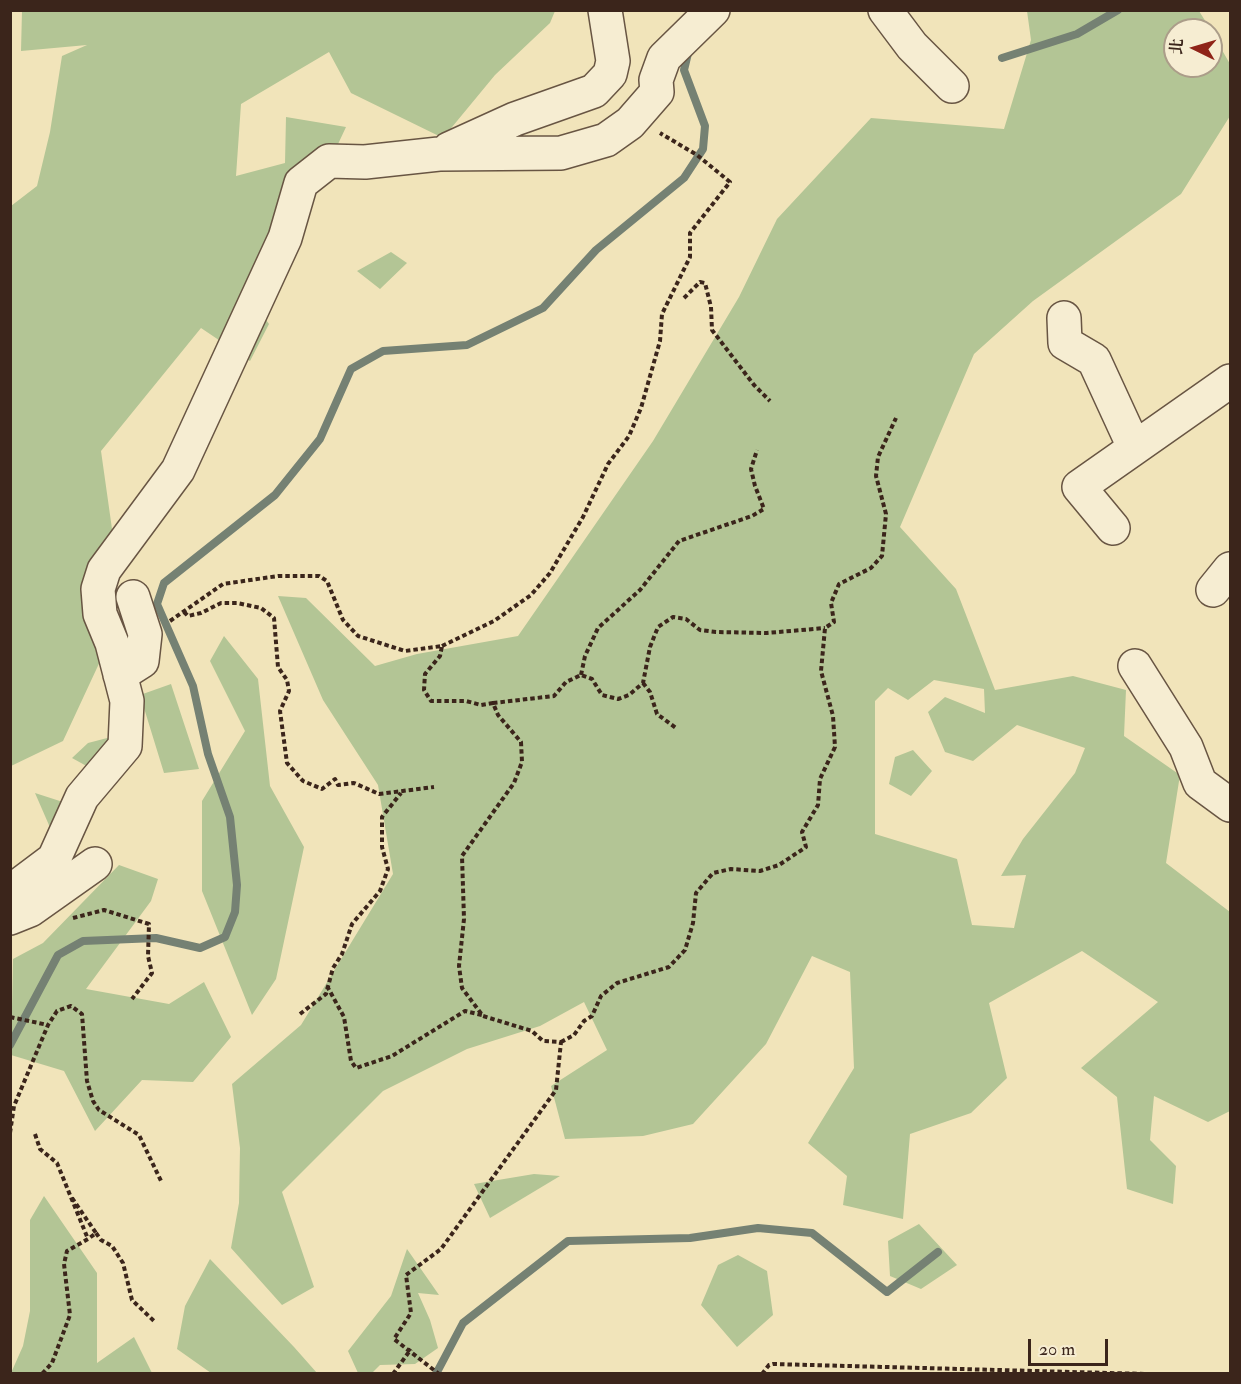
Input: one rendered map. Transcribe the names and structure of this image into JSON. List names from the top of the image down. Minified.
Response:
{"scale_bar":"20 m","north":"left"}
